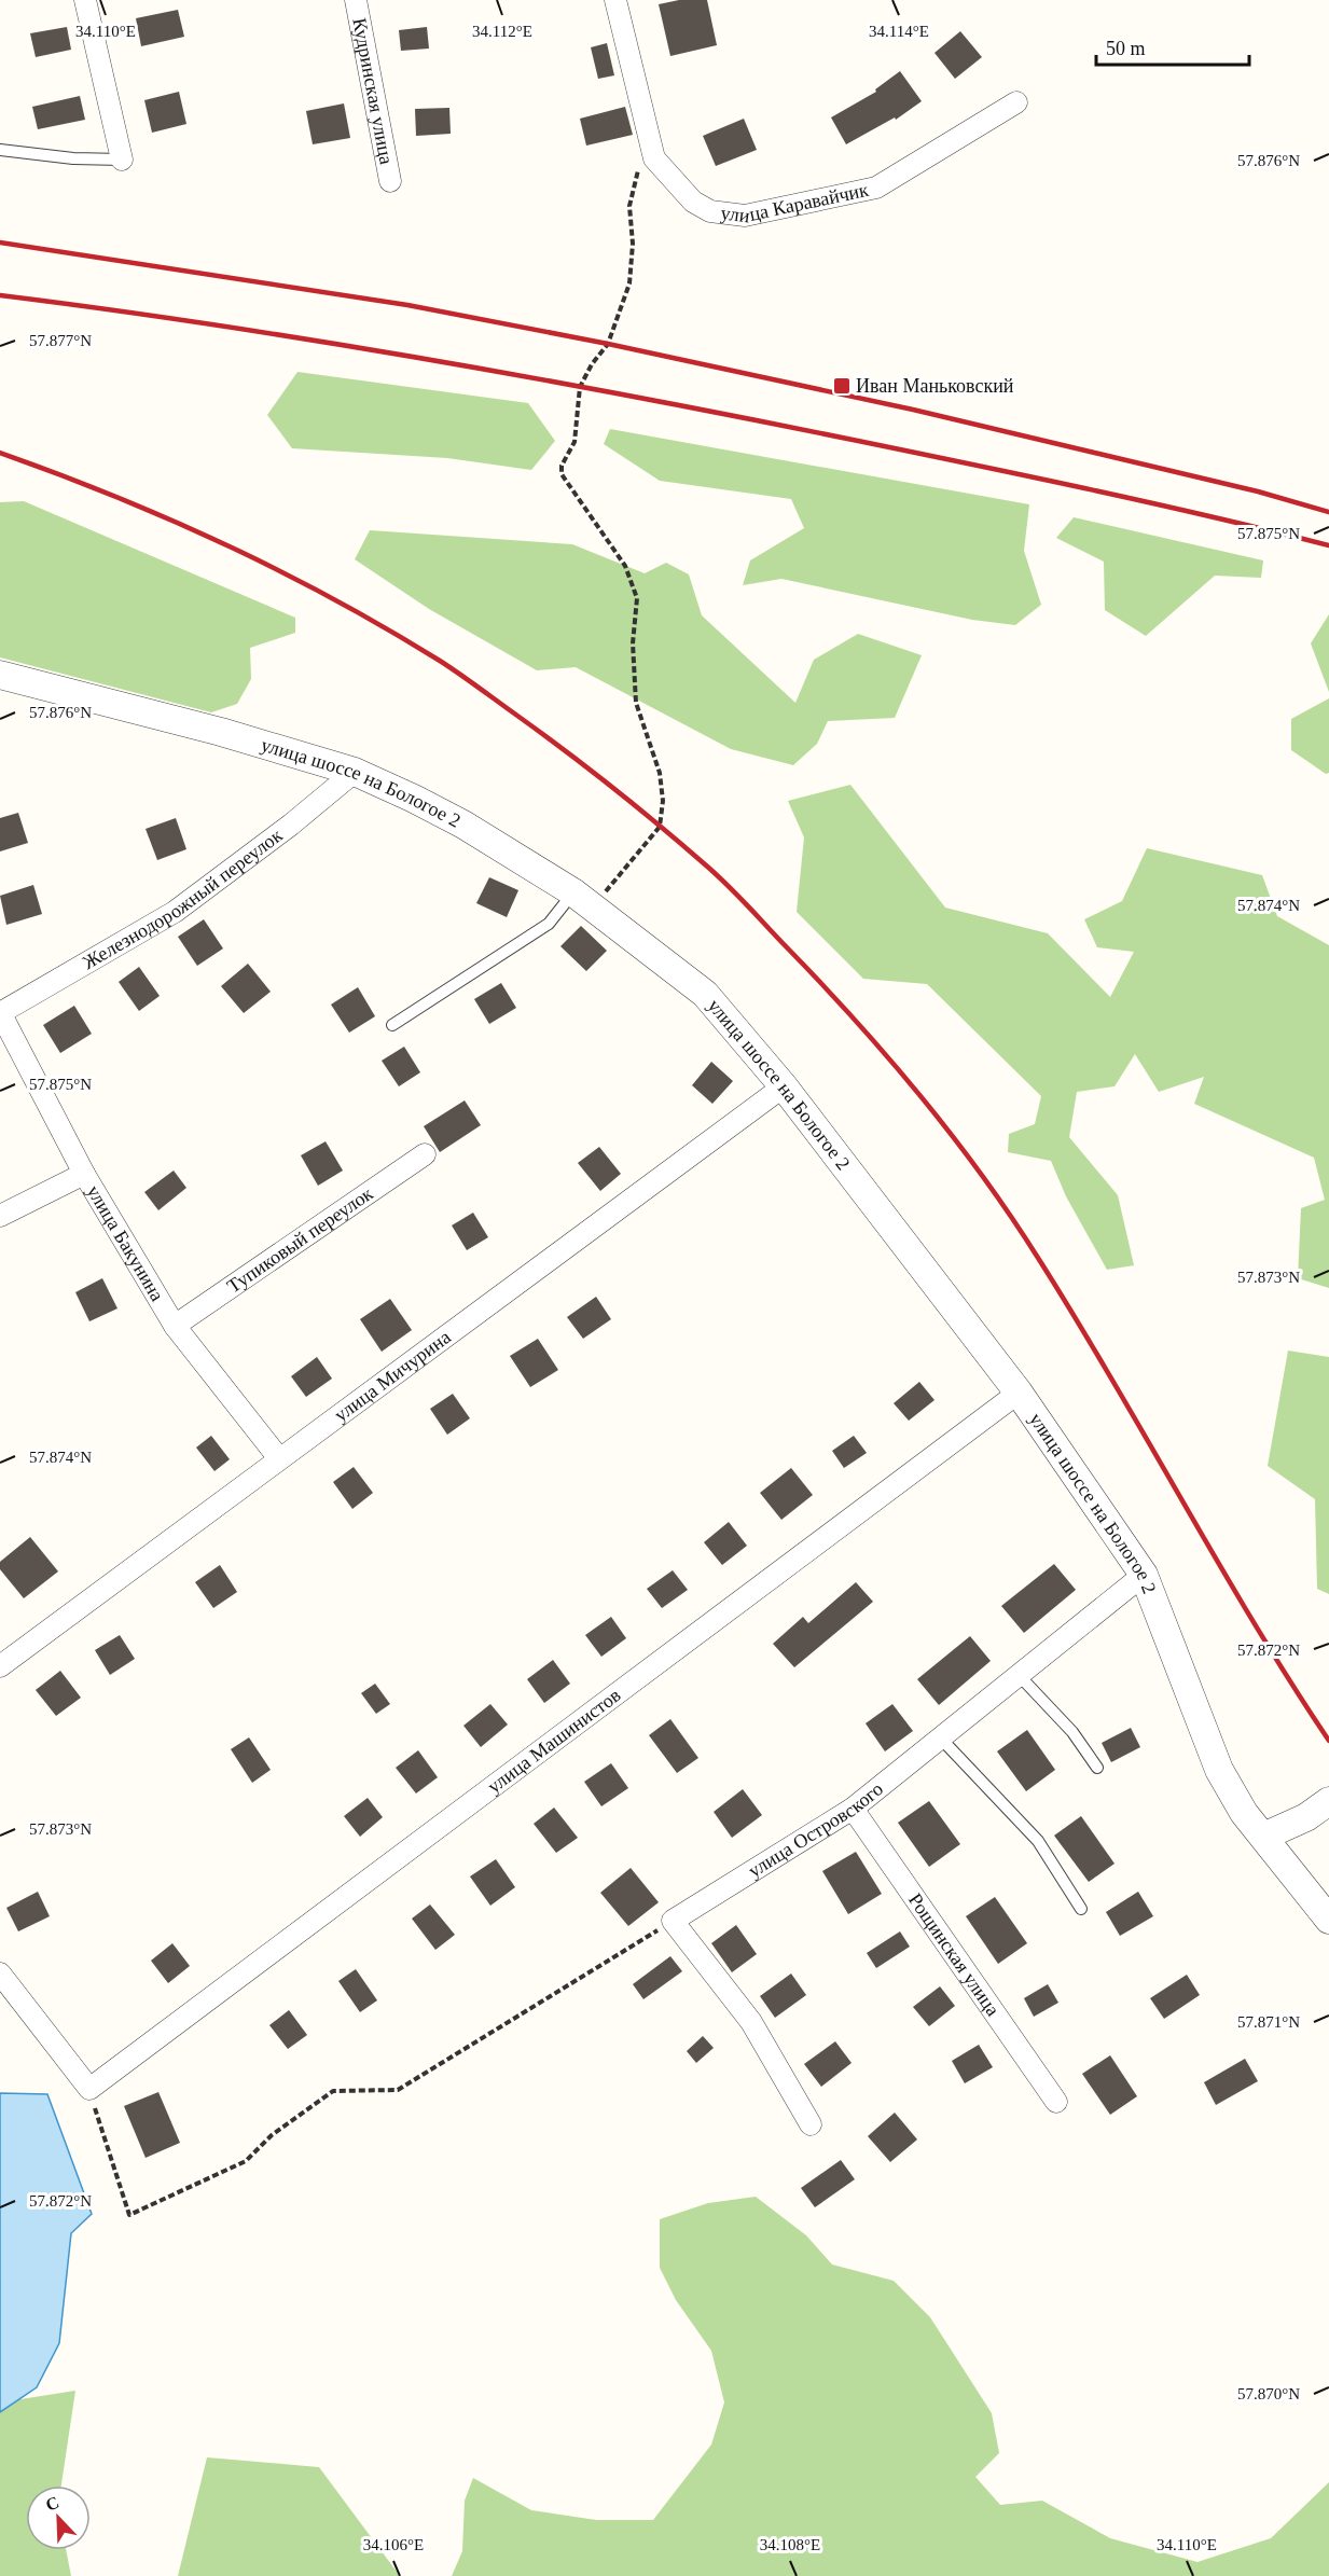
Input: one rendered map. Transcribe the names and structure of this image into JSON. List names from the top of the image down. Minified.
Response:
{"streets":{"street":["Кудринская улица","улица Каравайчик","улица шоссе на Бологое 2","Железнодорожный переулок","Тупиковый переулок","улица Бакунина","улица Мичурина","улица Машинистов","улица Островского","Рощинская улица"]},"crossings":[["улица шоссе на Бологое 2","Железнодорожный переулок"],["улица шоссе на Бологое 2","улица Мичурина"],["улица шоссе на Бологое 2","улица Машинистов"],["улица шоссе на Бологое 2","улица Островского"],["Железнодорожный переулок","улица Бакунина"],["Тупиковый переулок","улица Бакунина"],["улица Бакунина","улица Мичурина"],["улица Островского","Рощинская улица"]],"places":{"transit":["Иван Маньковский"]},"scale_bar":"50 m","north":"top left","coordinates":["34.110°E","34.112°E","34.114°E","57.876°N","57.877°N","57.875°N","57.874°N","57.873°N","57.872°N","57.871°N","57.870°N","34.106°E","34.108°E"]}
